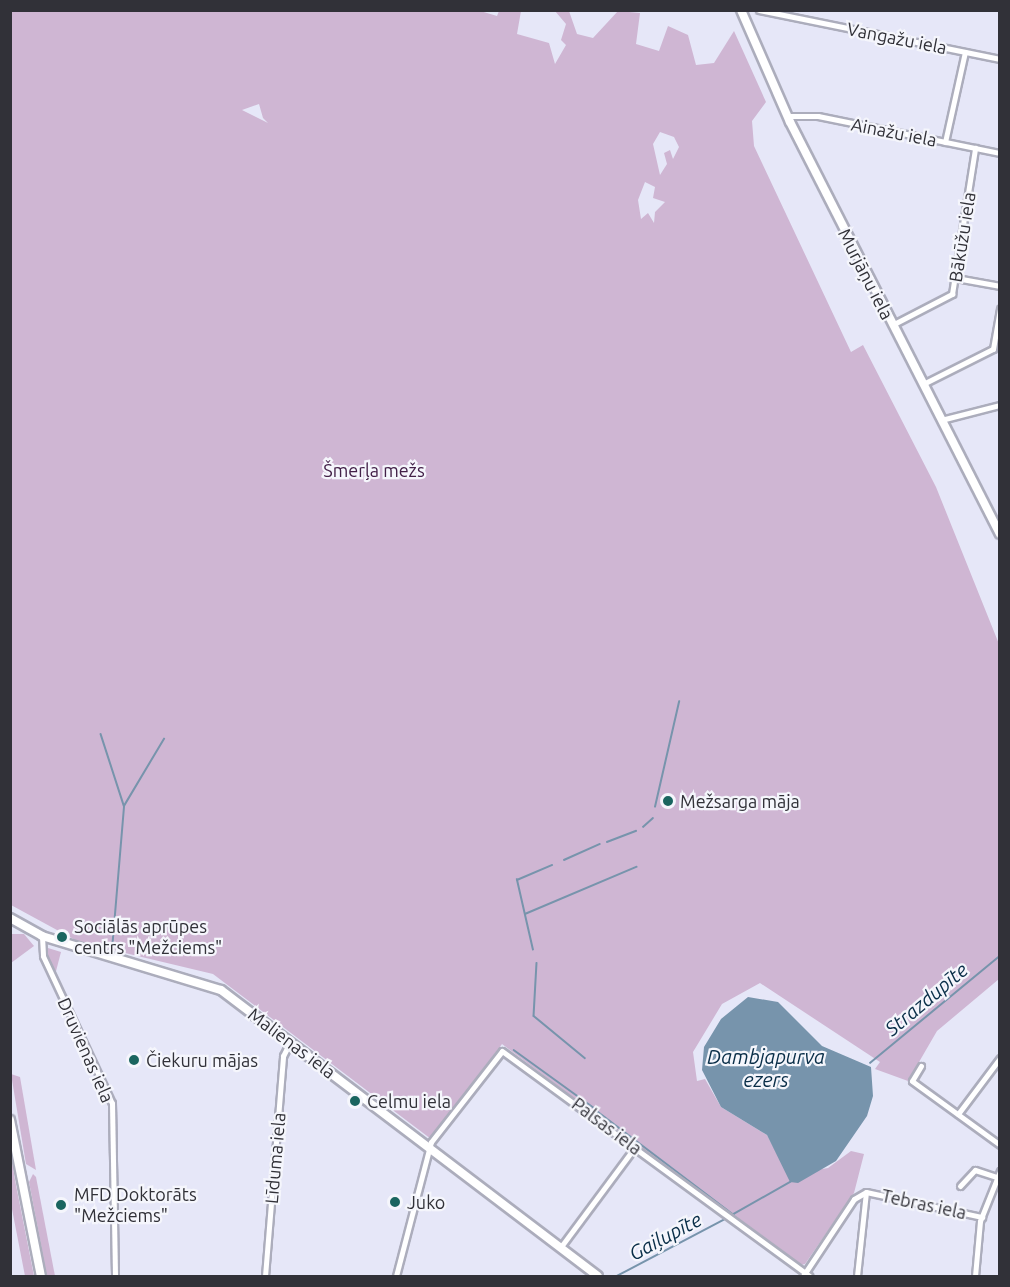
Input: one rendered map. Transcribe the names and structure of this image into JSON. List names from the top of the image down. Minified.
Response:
{"streets":{"street":["Vangažu iela","Ainažu iela","Bākūžu iela","Murjāņu iela","Malienas iela","Druvienas iela","Palsas iela","Līduma iela","Tebras iela"]},"crossings":[["Ainažu iela","Bākūžu iela"],["Ainažu iela","Murjāņu iela"],["Bākūžu iela","Murjāņu iela"],["Malienas iela","Druvienas iela"],["Malienas iela","Palsas iela"],["Malienas iela","Līduma iela"]],"water":["Strazdupīte","Dambjapurva ezers","Gaiļupīte"],"parks":["Šmerļa mežs"],"places":["Mežsarga māja","Sociālās aprūpes centrs \"Mežciems\"","Čiekuru mājas","Celmu iela","Juko","MFD Doktorāts \"Mežciems\""]}
